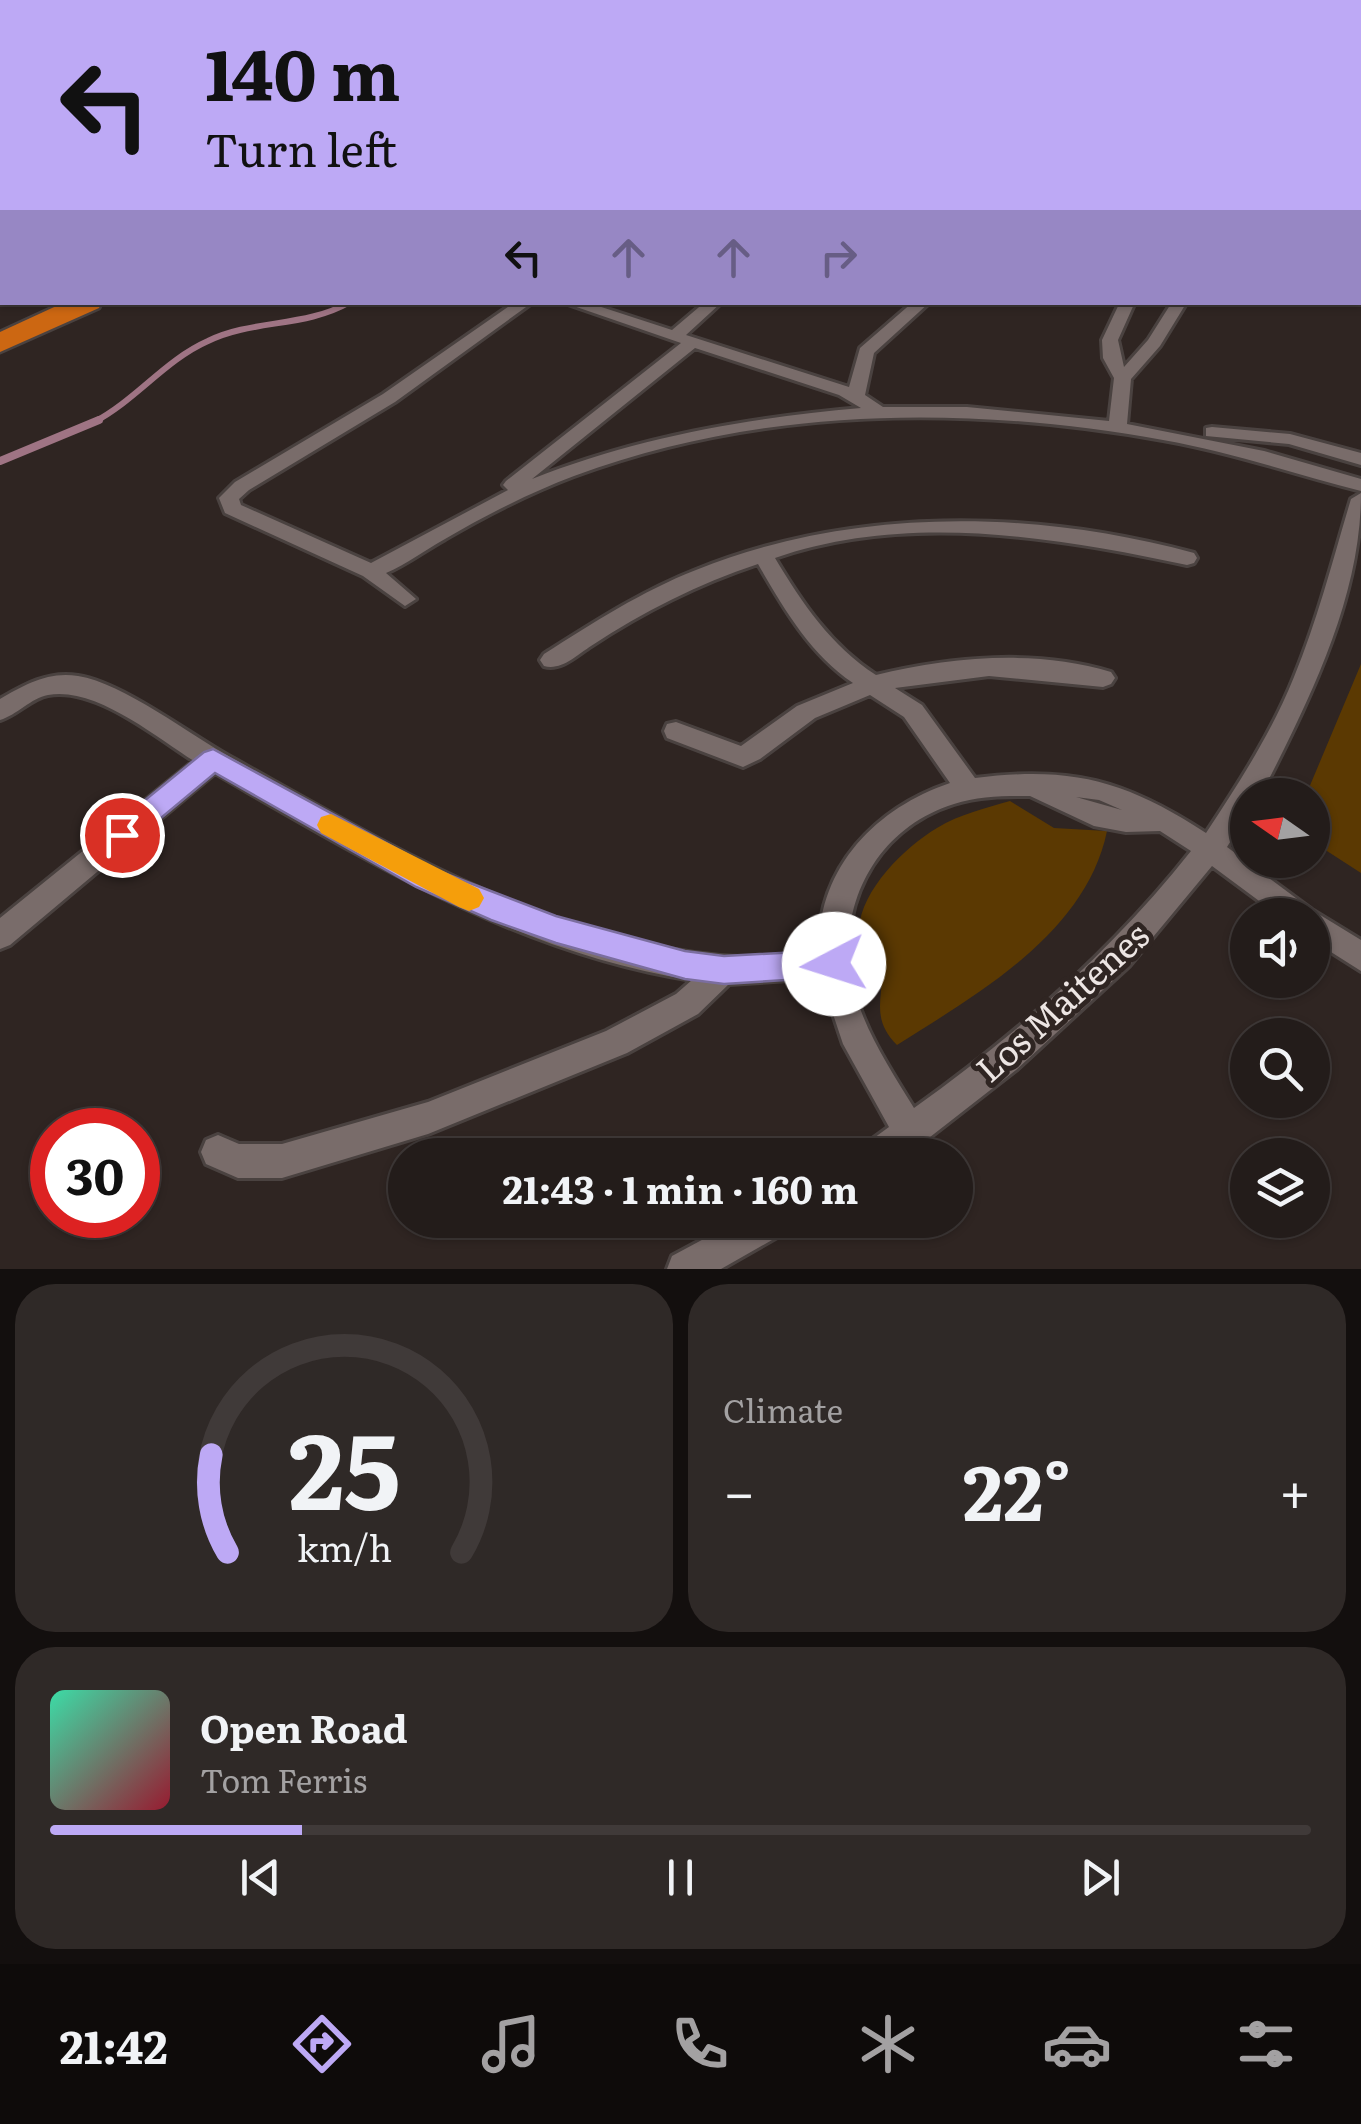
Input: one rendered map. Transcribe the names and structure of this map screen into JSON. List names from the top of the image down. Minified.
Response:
{"streets":{"street":["Los Maitenes"]},"north":"left","page":{"turn":["140 m","Turn left"],"limit":"30","trip":"21:43 · 1 min · 160 m","tile":"Climate","heat":["−","22°","+"],"song":["Open Road","Tom Ferris"],"tabs":"21:42","gauge":["25","km/h"]}}
